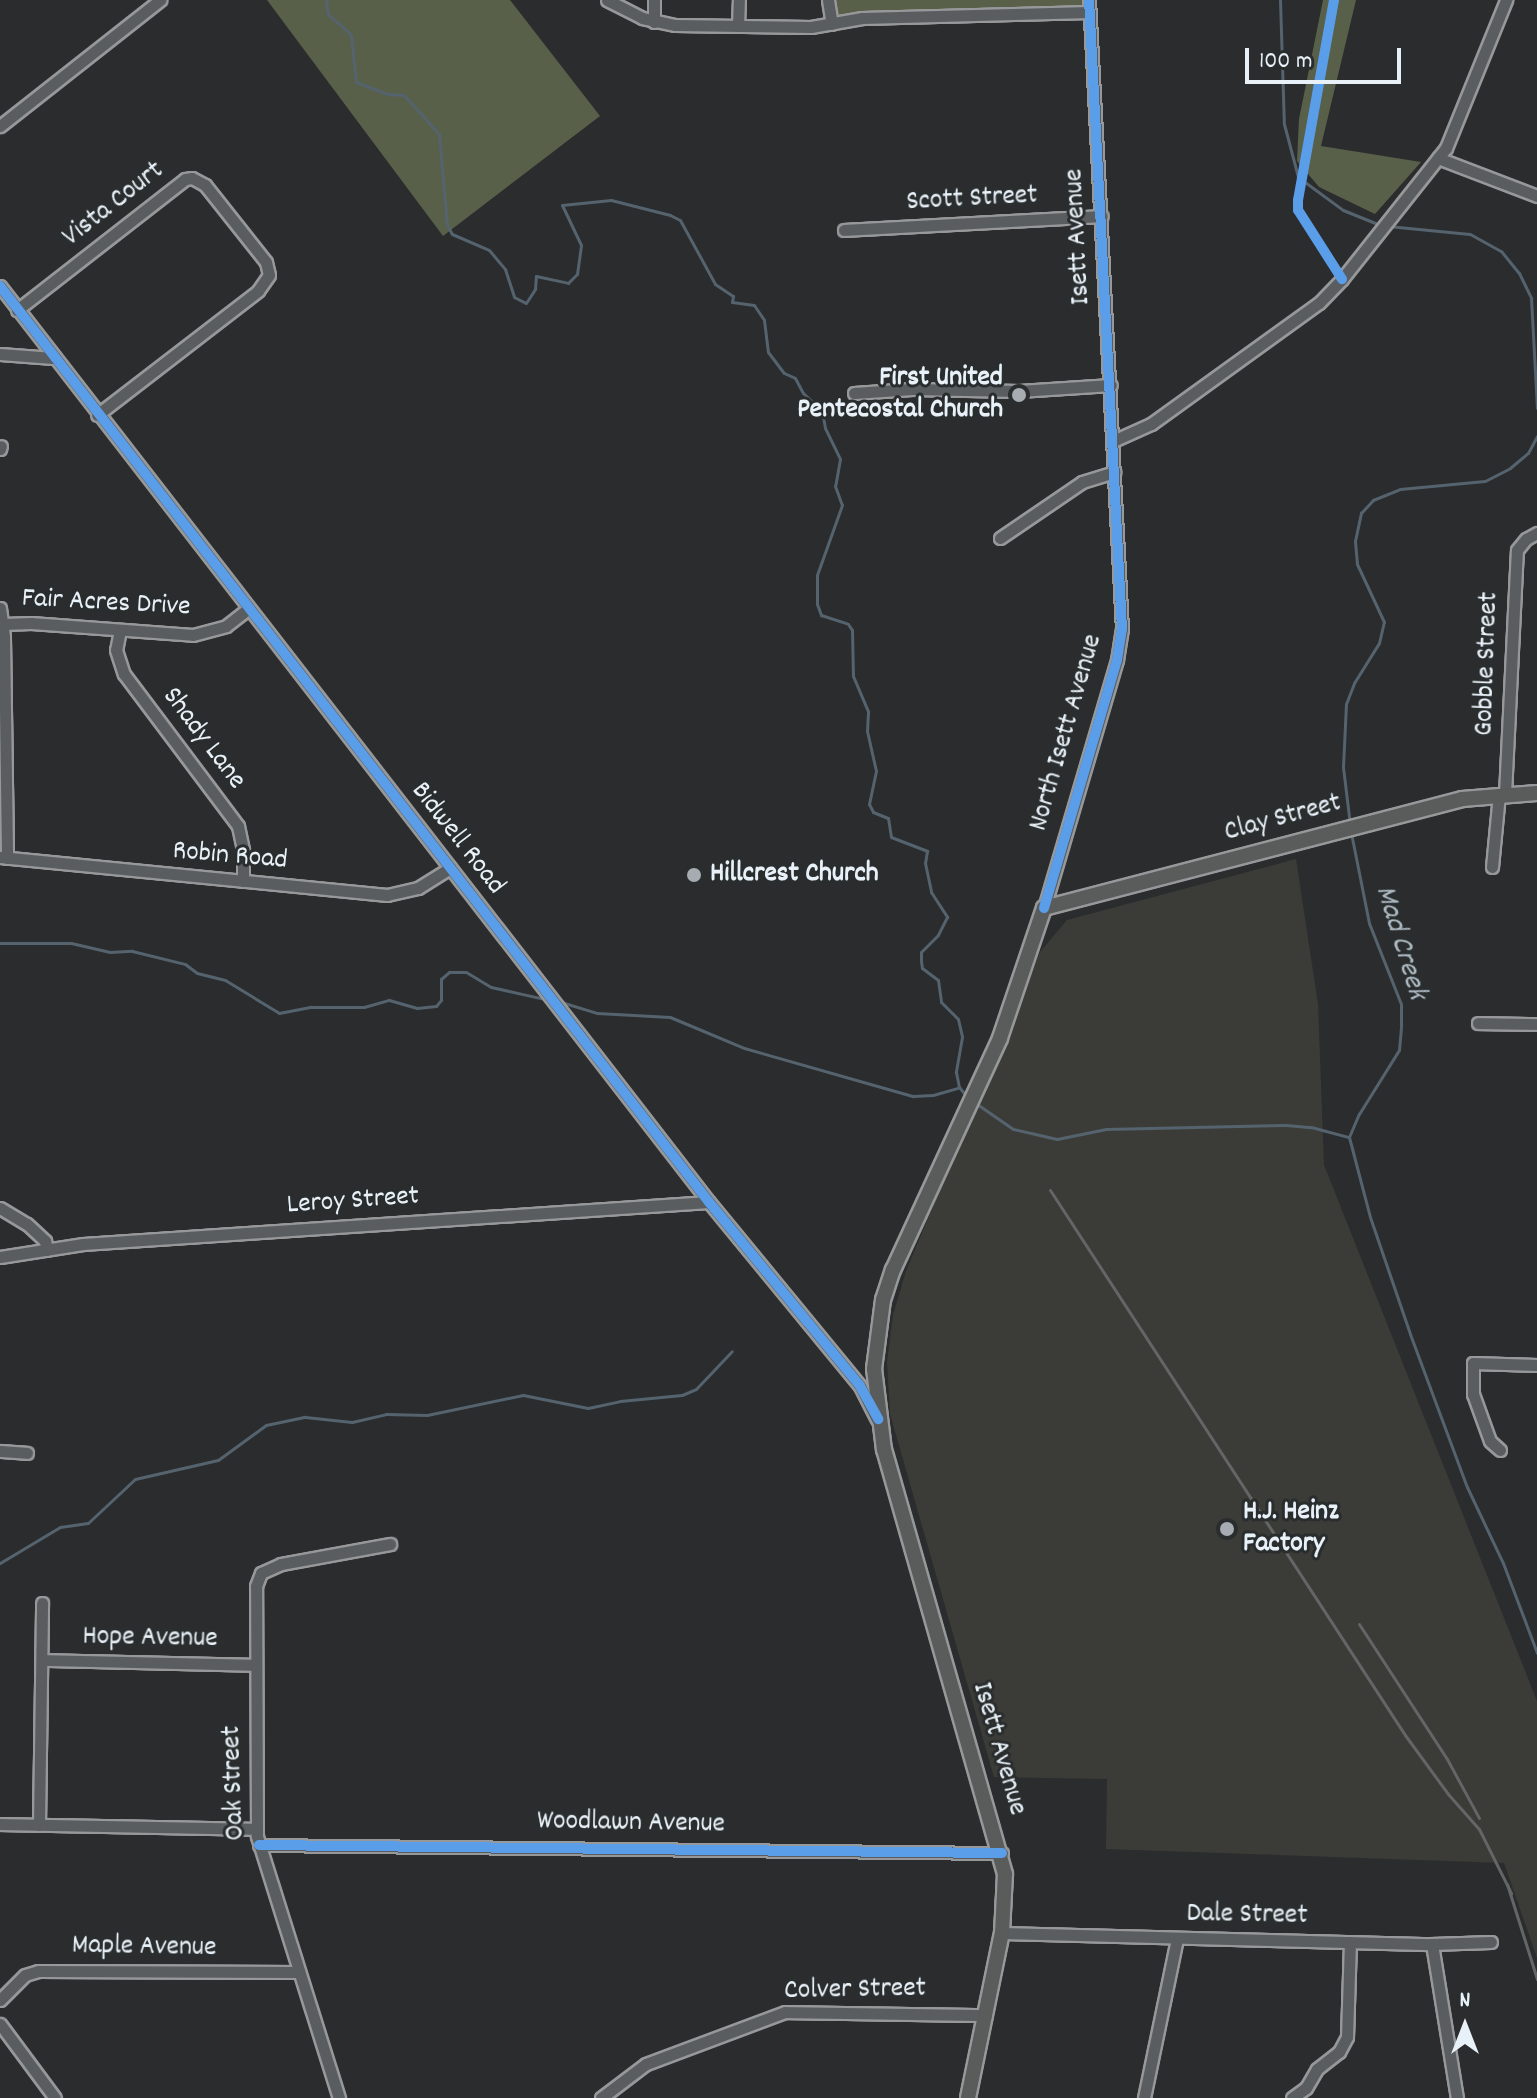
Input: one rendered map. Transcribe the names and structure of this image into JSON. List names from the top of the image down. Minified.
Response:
{"streets":{"main road":["Isett Avenue","North Isett Avenue","Clay Street"],"street":["Scott Street","Vista Court","Fair Acres Drive","Gobble Street","Shady Lane","Bidwell Road","Robin Road","Leroy Street","Hope Avenue","Oak Street","Woodlawn Avenue","Dale Street","Maple Avenue","Colver Street"]},"crossings":[["Scott Street","Isett Avenue"],["Vista Court","Bidwell Road"],["Isett Avenue","North Isett Avenue"],["Isett Avenue","Bidwell Road"],["Isett Avenue","Woodlawn Avenue"],["Isett Avenue","Dale Street"],["Isett Avenue","Colver Street"],["Fair Acres Drive","Shady Lane"],["Fair Acres Drive","Bidwell Road"],["Gobble Street","Clay Street"],["North Isett Avenue","Clay Street"],["North Isett Avenue","Bidwell Road"],["Shady Lane","Robin Road"],["Bidwell Road","Robin Road"],["Bidwell Road","Leroy Street"],["Hope Avenue","Oak Street"],["Oak Street","Woodlawn Avenue"],["Oak Street","Maple Avenue"]],"water":["Mad Creek"],"places":["First United Pentecostal Church","Hillcrest Church","H.J. Heinz Factory"],"scale_bar":"100 m","north":"top"}
